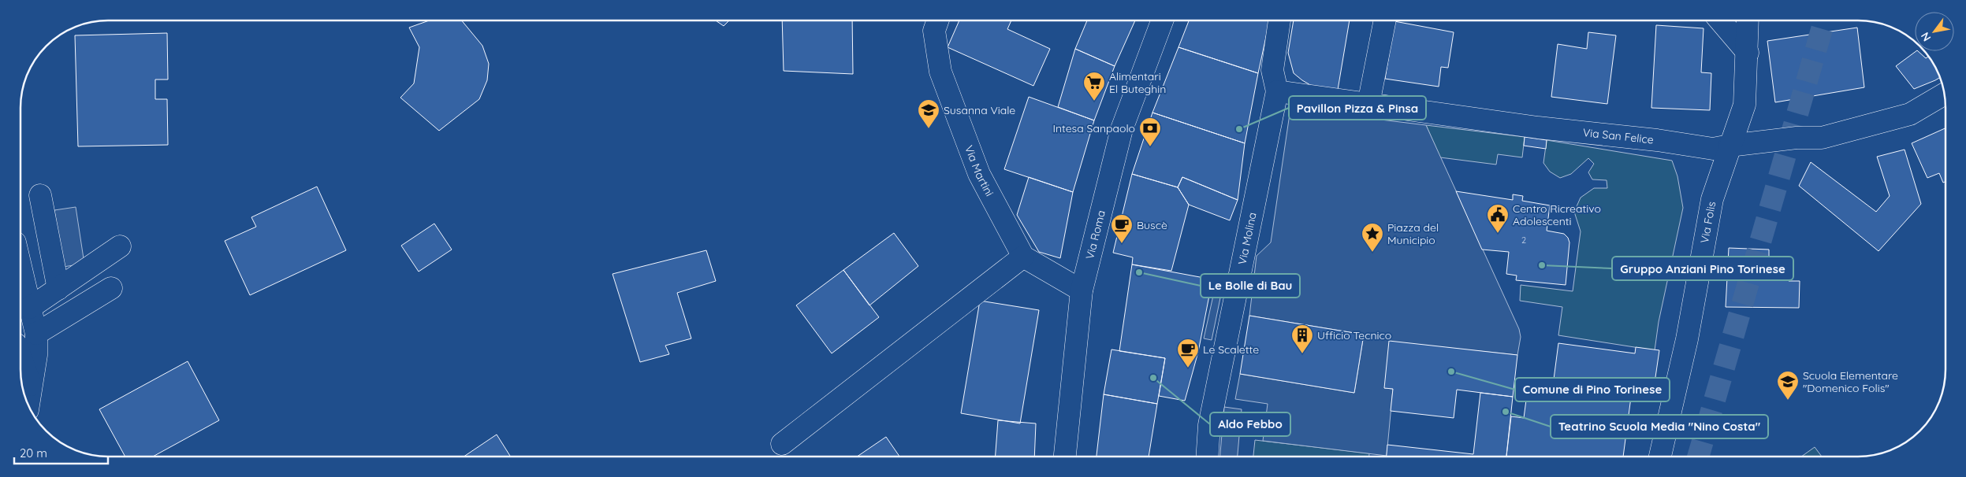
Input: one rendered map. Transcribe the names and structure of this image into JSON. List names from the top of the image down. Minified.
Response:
{"streets":{"street":["Via San Felice","Via Martini","Via Folis","Via Roma","Via Molina"]},"crossings":[["Via San Felice","Via Folis"],["Via San Felice","Via Molina"]],"places":{"supermarket":["Alimentari El Buteghin"],"other":["Pavillon Pizza & Pinsa","Gruppo Anziani Pino Torinese","Le Bolle di Bau","Comune di Pino Torinese","Aldo Febbo","Teatrino Scuola Media \"Nino Costa\""],"school or university":["Susanna Viale","Scuola Elementare \"Domenico Folis\""],"bank":["Intesa Sanpaolo"],"public building":["Centro Ricreativo Adolescenti"],"cafe":["Buscè","Le Scalette"],"place":["Piazza del Municipio"],"building":["Ufficio Tecnico"]},"house_numbers":["2"],"scale_bar":"20 m","north":"bottom left"}
